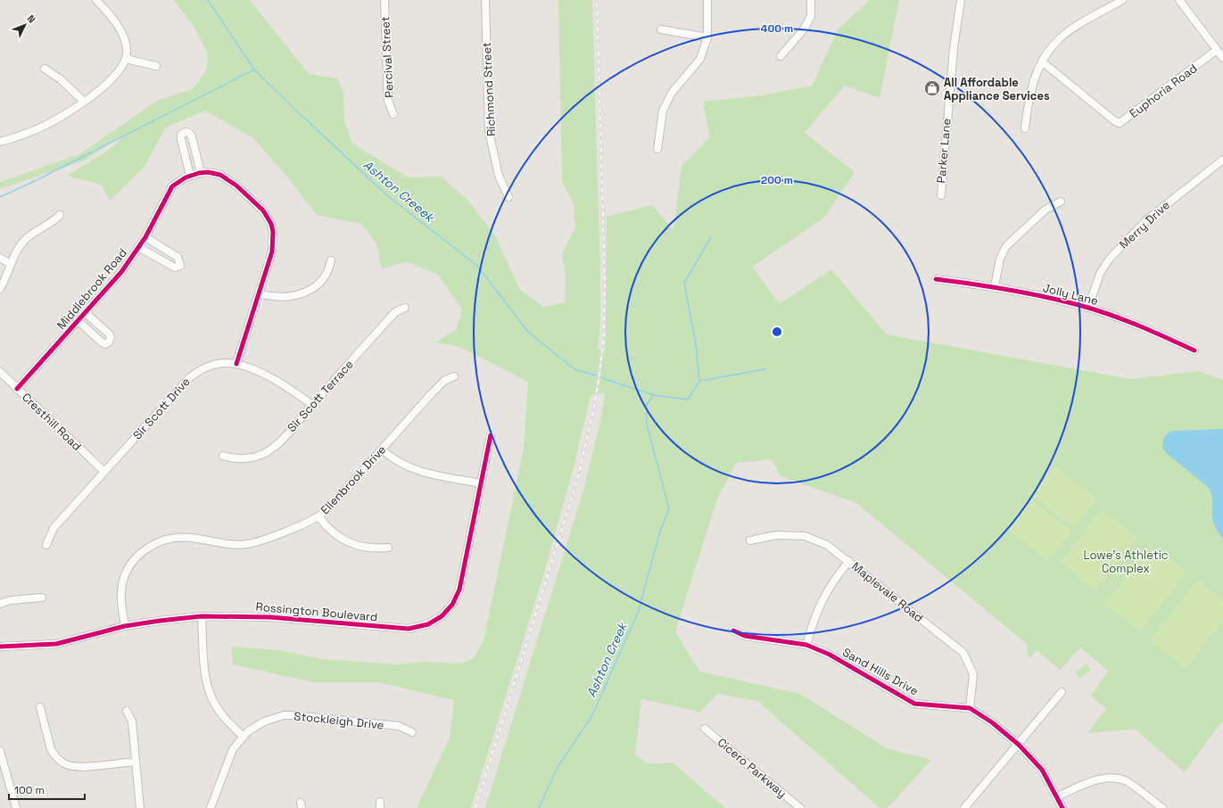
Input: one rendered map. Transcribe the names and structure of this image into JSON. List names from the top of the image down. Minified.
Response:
{"streets":{"street":["Percival Street","Richmond Street","Euphoria Road","Parker Lane","Merry Drive","Middlebrook Road","Jolly Lane","Sir Scott Terrace","Sir Scott Drive","Cresthill Road","Ellenbrook Drive","Maplevale Road","Rossington Boulevard","Sand Hills Drive","Stockleigh Drive","Cicero Parkway"]},"crossings":[["Merry Drive","Jolly Lane"],["Middlebrook Road","Sir Scott Drive"],["Middlebrook Road","Cresthill Road"],["Sir Scott Terrace","Sir Scott Drive"],["Sir Scott Drive","Cresthill Road"],["Ellenbrook Drive","Rossington Boulevard"],["Maplevale Road","Sand Hills Drive"]],"water":["Ashton Creeek","Ashton Creek"],"parks":["Lowe's Athletic Complex"],"places":{"shop":["All Affordable Appliance Services"]},"scale_bar":"100 m","north":"top right","rings":["400 m","200 m"]}
